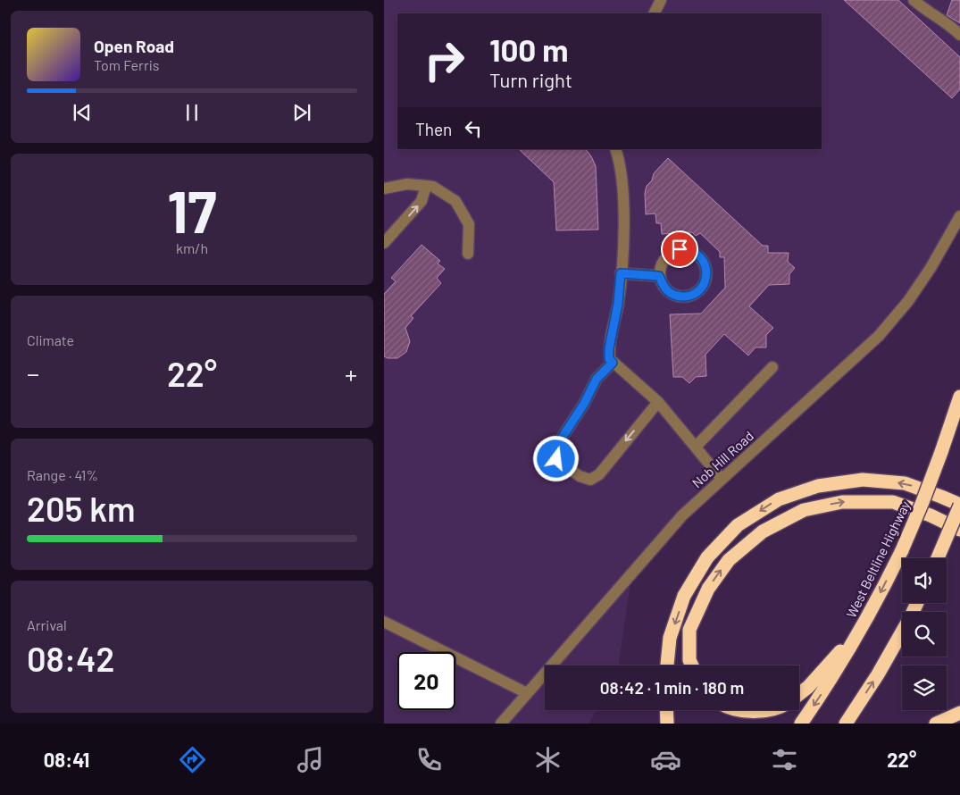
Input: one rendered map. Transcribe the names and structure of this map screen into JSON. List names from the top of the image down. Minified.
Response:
{"streets":{"highway":["West Beltline Highway"],"street":["Nob Hill Road"]},"page":{"turn":["100 m","Turn right"],"song":["Open Road","Tom Ferris"],"then":"Then","tile":[["17","km/h"],"Climate",["Range · 41%","205 km"],["Arrival","08:42"]],"heat":["−","22°","+"],"limit":"20","trip":"08:42 · 1 min · 180 m","tabs":["08:41","22°"]}}
